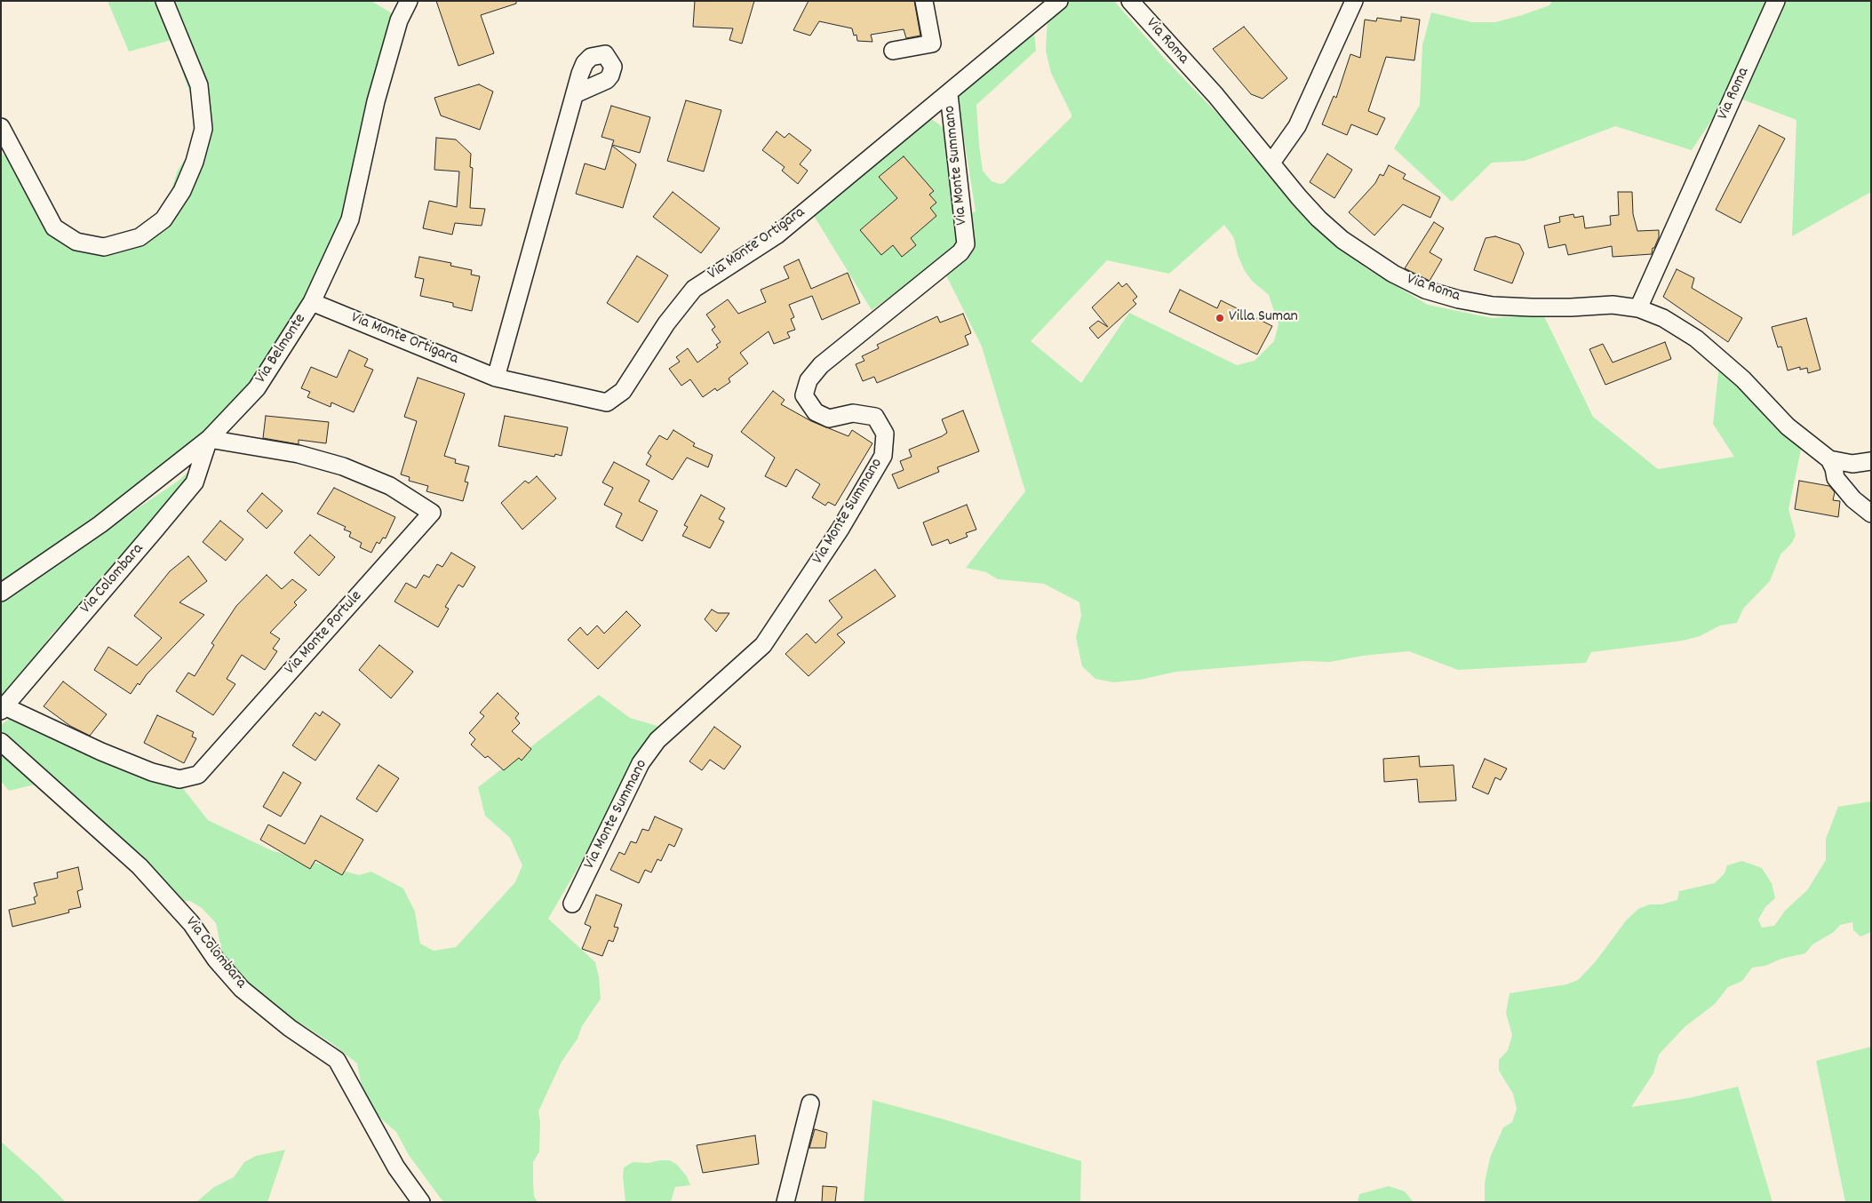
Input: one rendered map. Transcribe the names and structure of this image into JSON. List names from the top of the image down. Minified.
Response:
{"streets":{"street":["Via Roma","Via Monte Summano","Via Monte Ortigara","Via Belmonte","Via Colombara","Via Monte Portule"]},"crossings":[["Via Monte Summano","Via Monte Ortigara"],["Via Monte Ortigara","Via Belmonte"],["Via Belmonte","Via Colombara"],["Via Belmonte","Via Monte Portule"],["Via Colombara","Via Monte Portule"]],"places":["Villa Suman"]}
